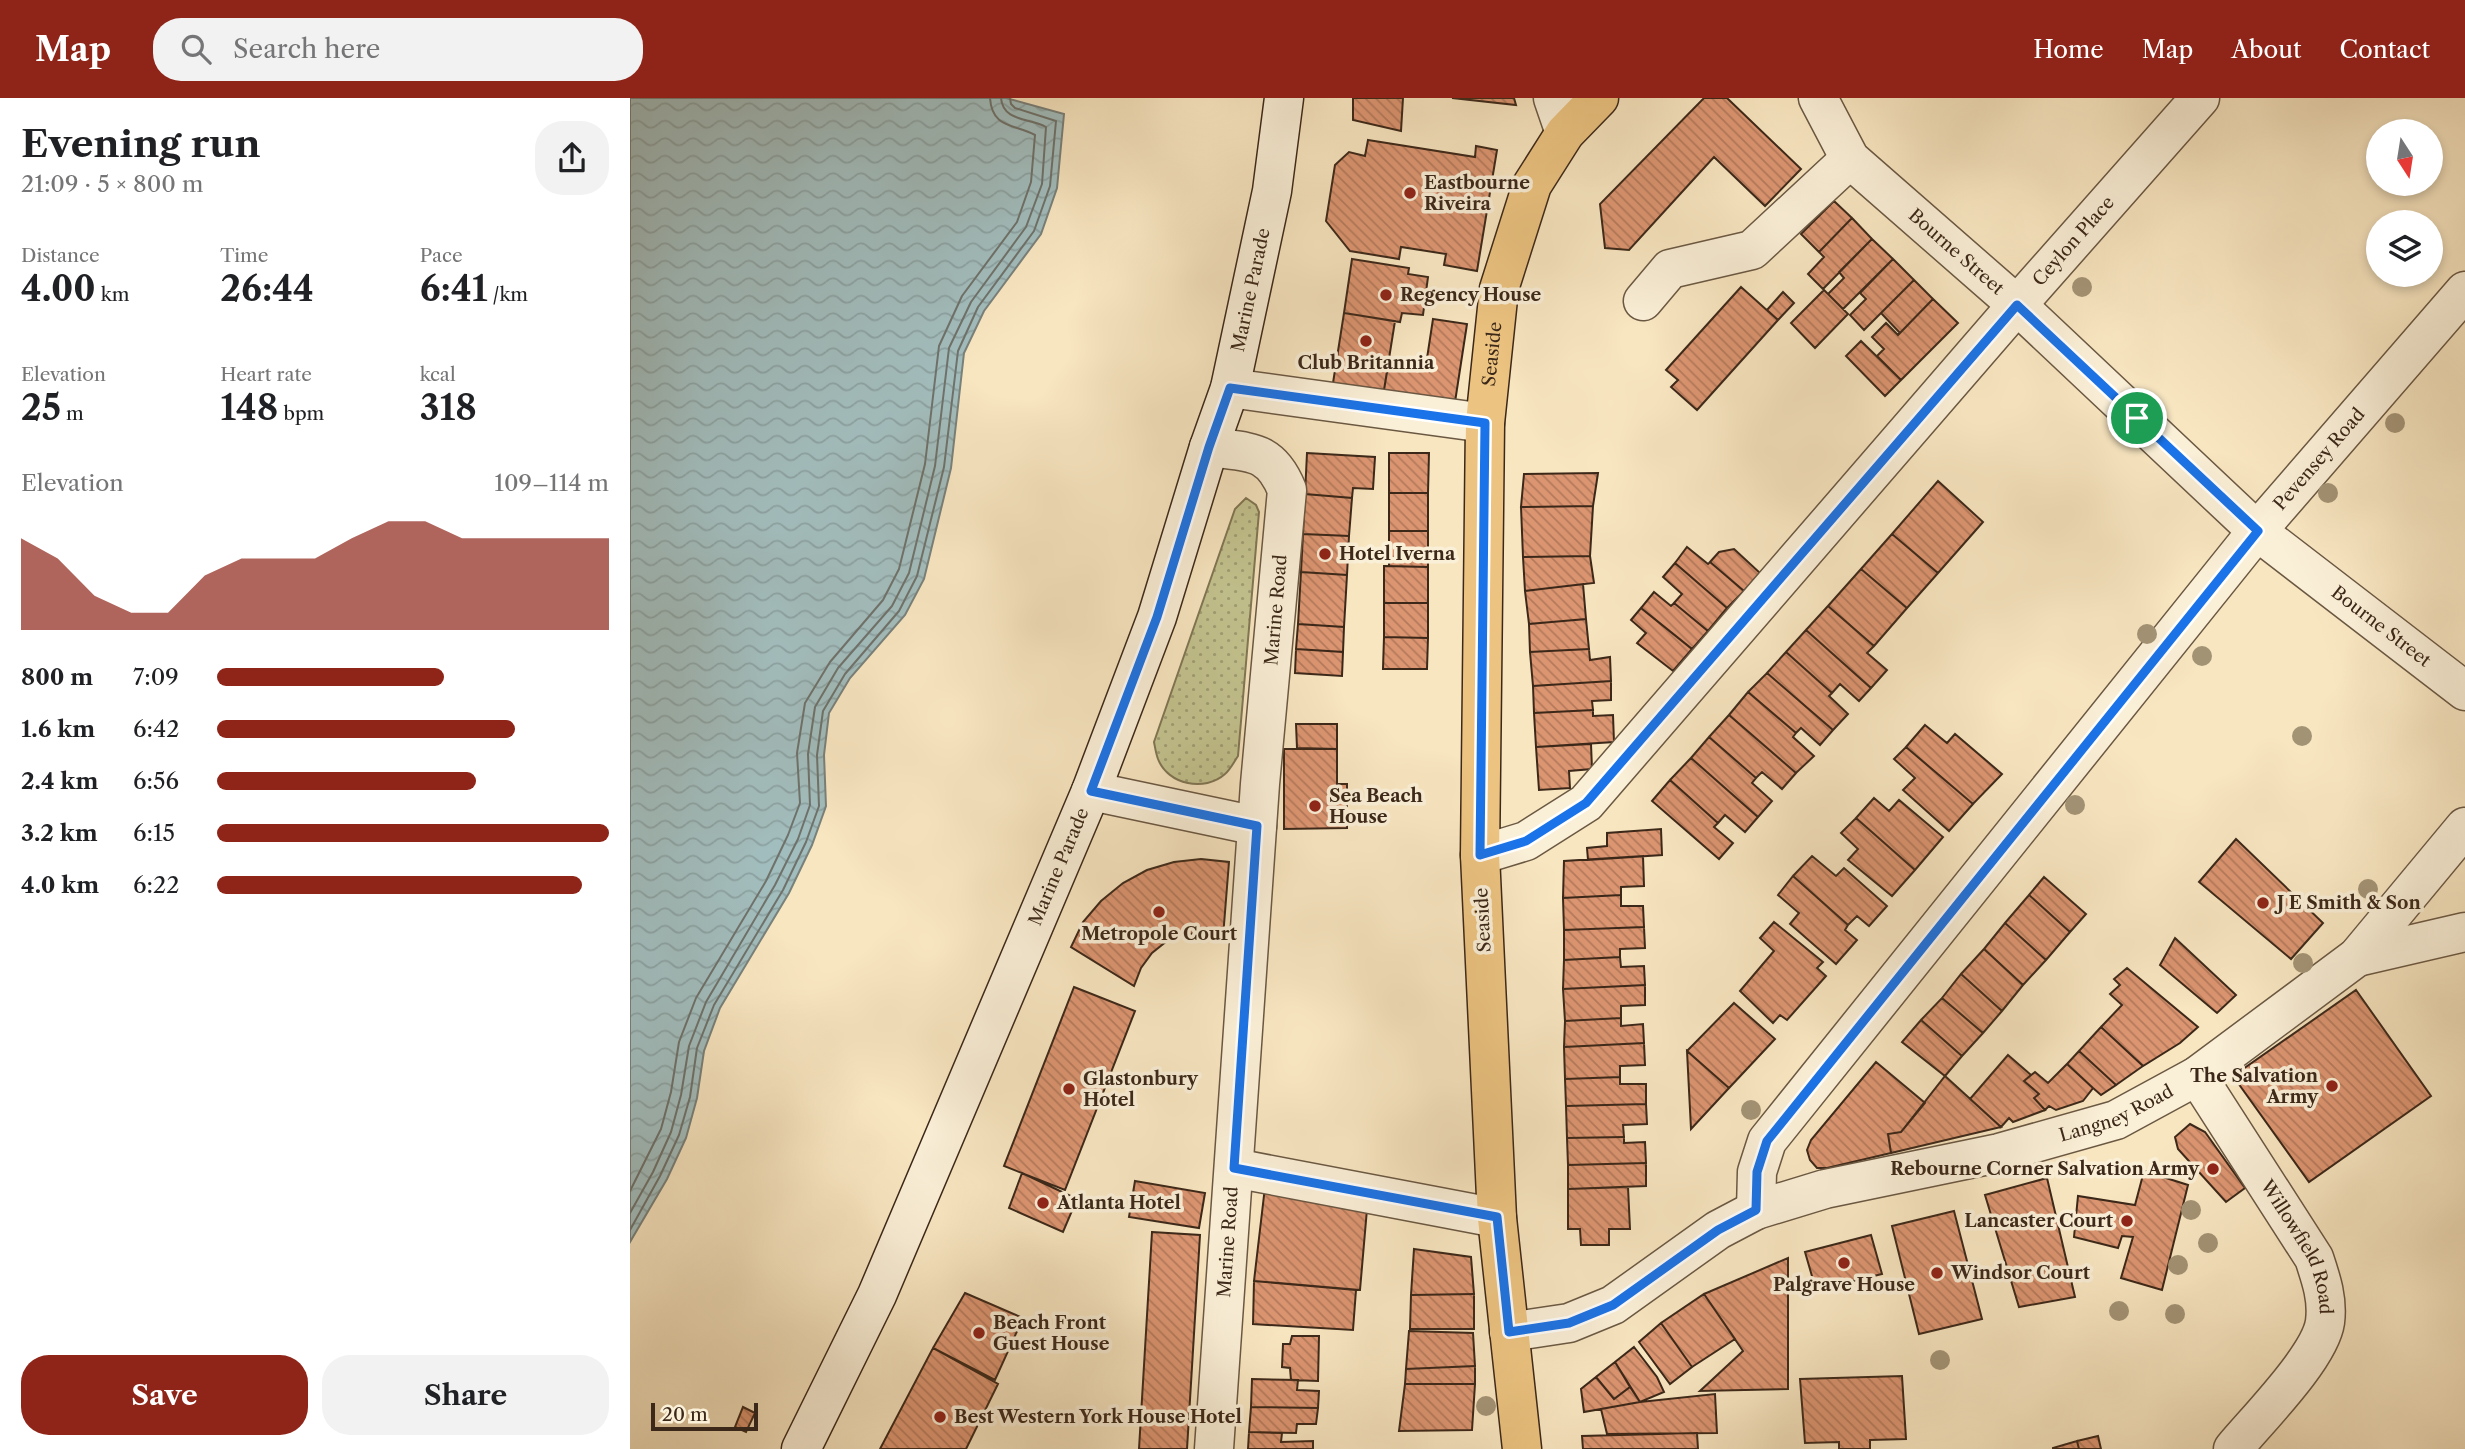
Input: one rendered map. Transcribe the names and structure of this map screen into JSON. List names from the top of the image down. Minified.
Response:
{"streets":{"main road":["Seaside"],"street":["Ceylon Place","Bourne Street","Marine Parade","Pevensey Road","Marine Road","Langney Road","Willowfield Road"]},"crossings":[["Ceylon Place","Bourne Street"],["Ceylon Place","Seaside"],["Bourne Street","Pevensey Road"],["Marine Parade","Marine Road"],["Pevensey Road","Langney Road"],["Langney Road","Willowfield Road"]],"places":["Eastbourne Riveira","Regency House","Club Britannia","Hotel Iverna","Sea Beach House","J E Smith & Son","Metropole Court","The Salvation Army","Glastonbury Hotel","Rebourne Corner Salvation Army","Atlanta Hotel","Lancaster Court","Palgrave House","Windsor Court","Beach Front Guest House","Best Western York House Hotel"],"scale_bar":"20 m","north":"bottom","page":{"header":"Map","search":"Search here","nav":["Home","Map","About","Contact"],"heading":["Evening run","21:09 · 5 × 800 m"],"stats":[["Distance","4.00 km"],["Time","26:44"],["Pace","6:41 /km"],["Elevation","25 m"],["Heart rate","148 bpm"],["kcal","318"]],"chart":["Elevation","109–114 m"],"list":[{"name":"800 m","note":"7:09"},{"name":"1.6 km","note":"6:42"},{"name":"2.4 km","note":"6:56"},{"name":"3.2 km","note":"6:15"},{"name":"4.0 km","note":"6:22"}],"buttons":["Save","Share"],"scale":"20 m"}}
